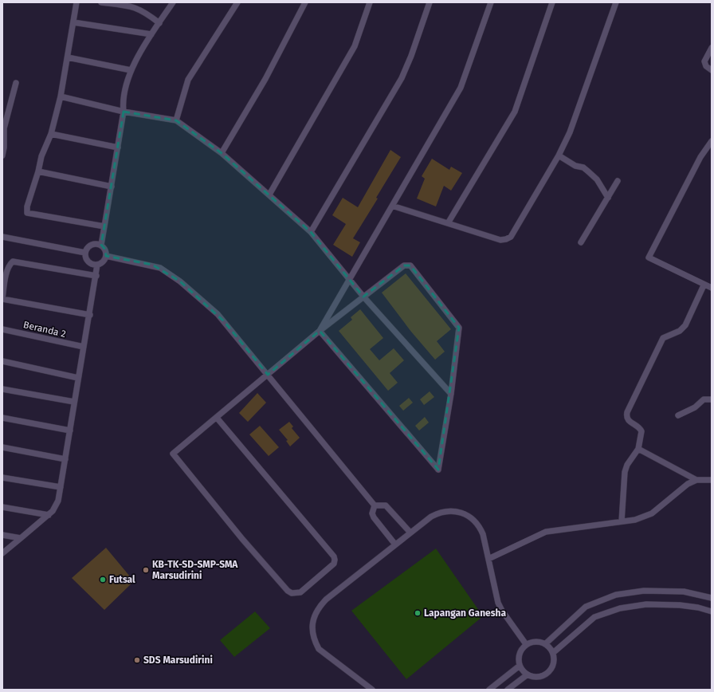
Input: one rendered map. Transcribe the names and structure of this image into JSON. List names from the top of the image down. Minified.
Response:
{"streets":{"street":["Beranda 2"]},"places":["KB-TK-SD-SMP-SMA Marsudirini","Futsal","Lapangan Ganesha","SDS Marsudirini"]}
